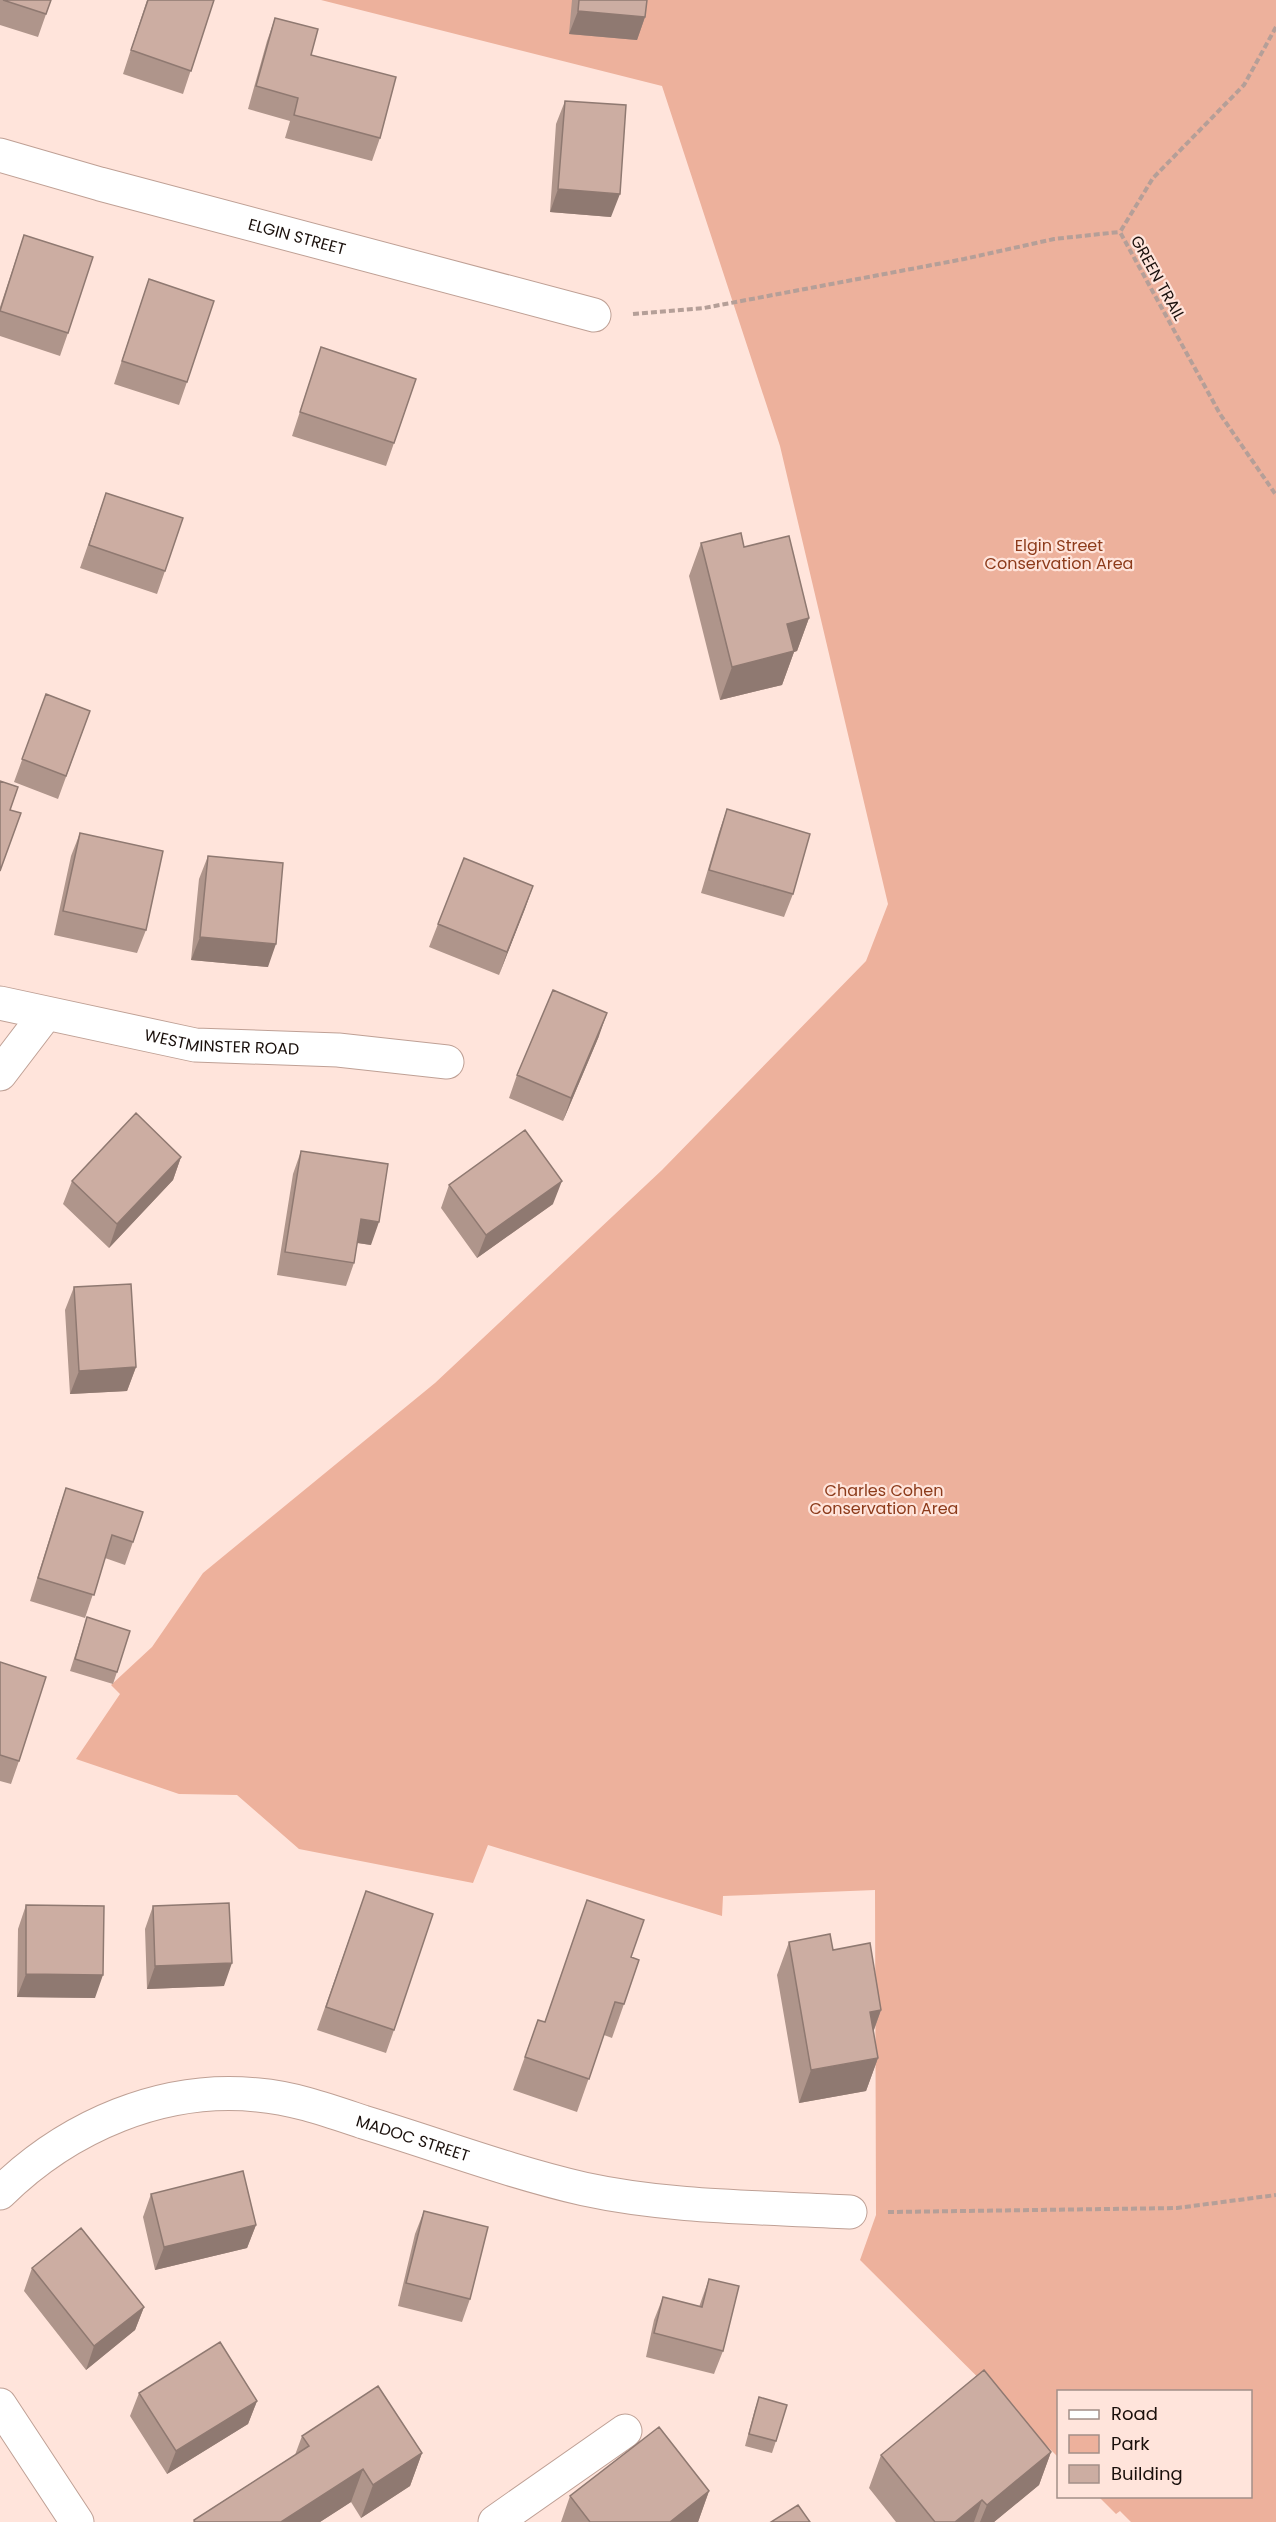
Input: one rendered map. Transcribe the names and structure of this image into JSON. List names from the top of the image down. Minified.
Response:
{"streets":{"street":["ELGIN STREET","WESTMINSTER ROAD","MADOC STREET"],"path":["GREEN TRAIL"]},"parks":["Elgin Street Conservation Area","Charles Cohen Conservation Area"],"legend":["Road","Park","Building"]}
